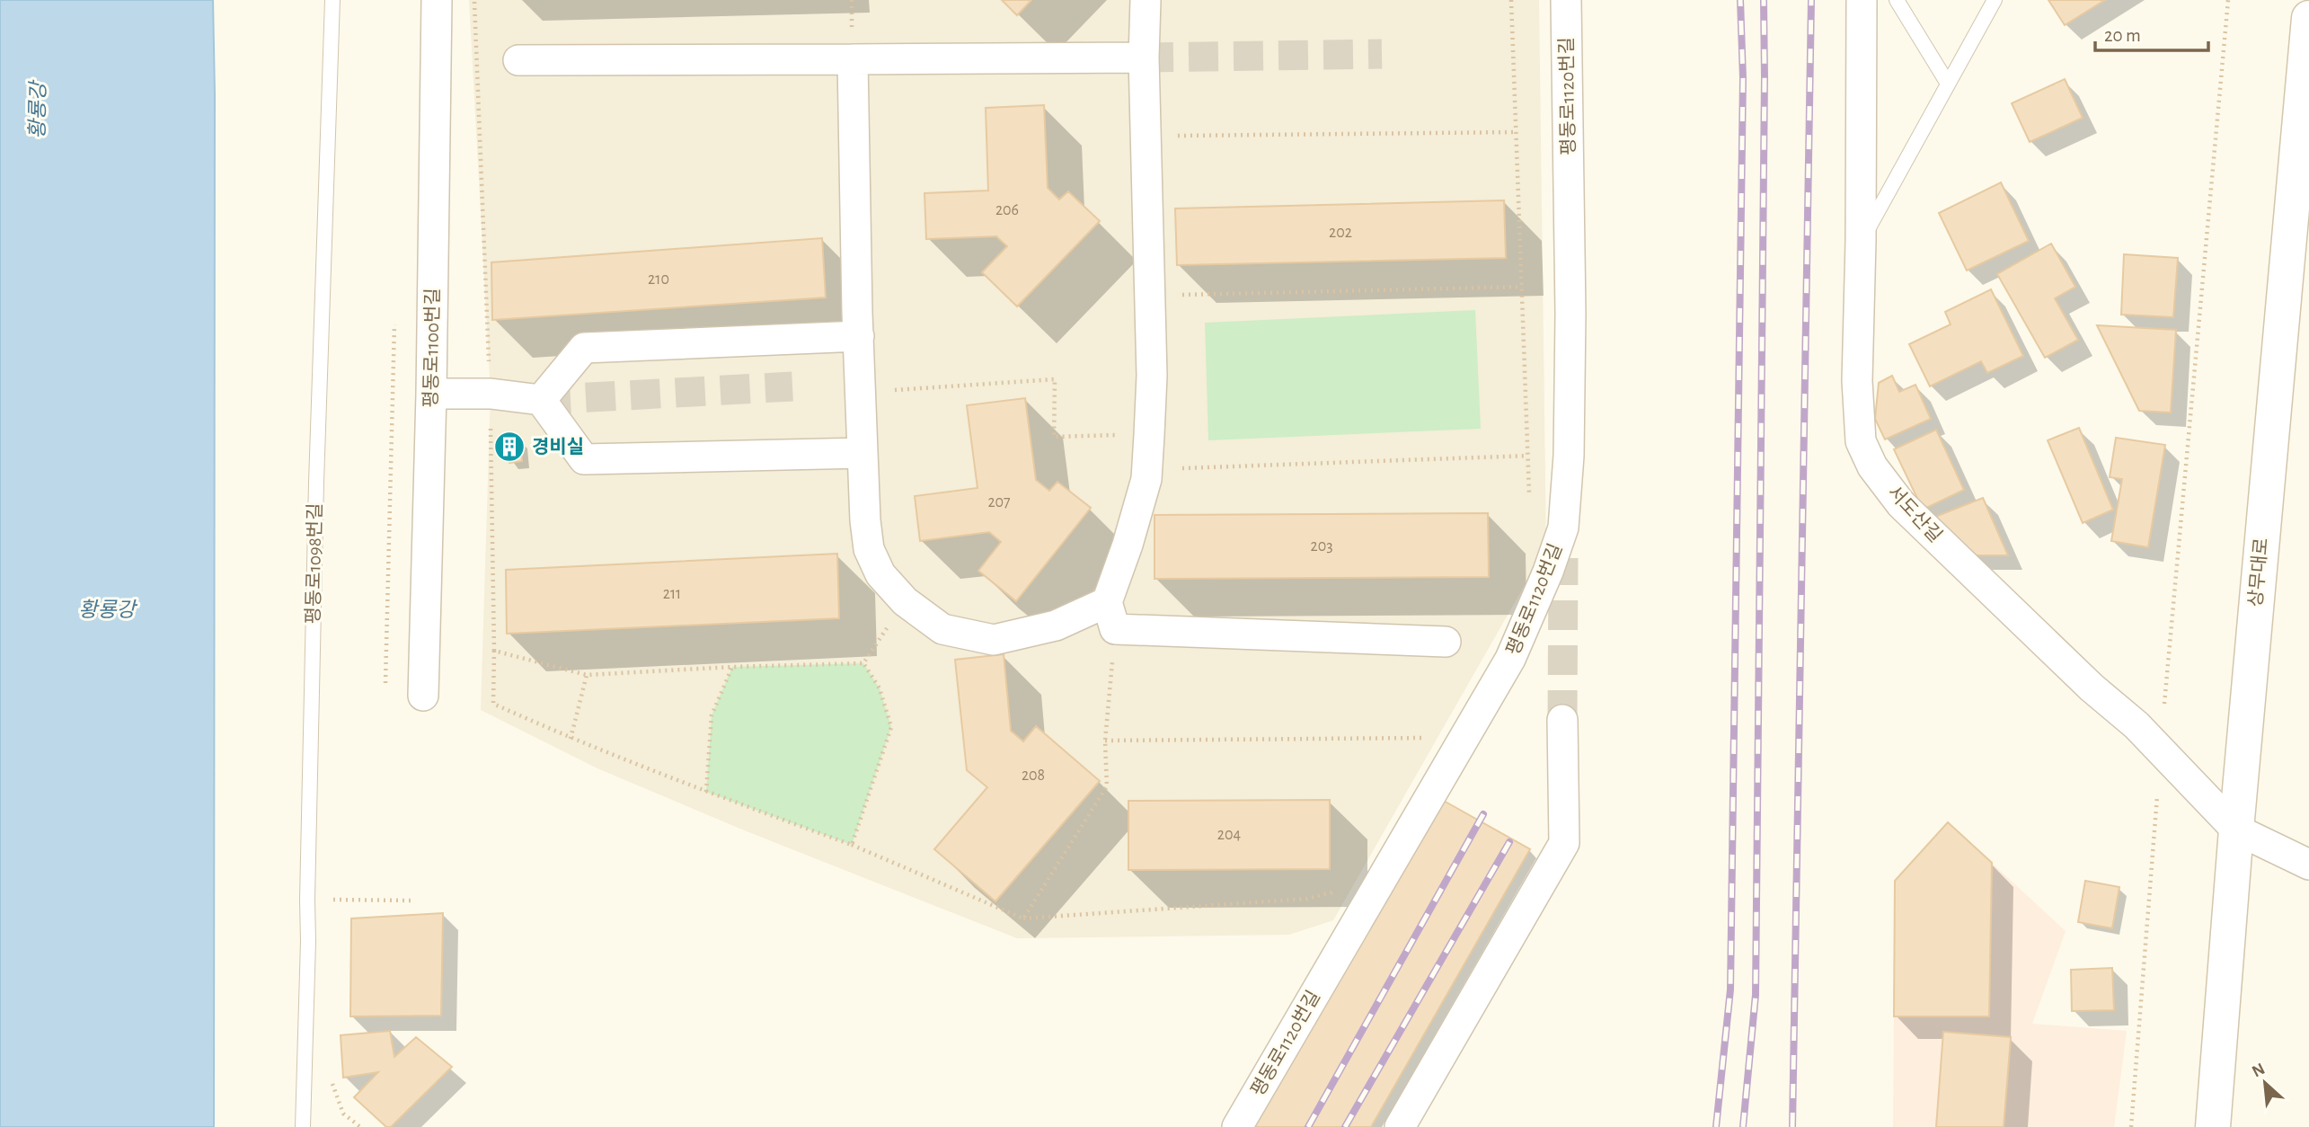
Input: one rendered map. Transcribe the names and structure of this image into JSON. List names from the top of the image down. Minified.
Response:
{"streets":{"main road":["상무대로"],"street":["평동로1120번길","평동로1100번길","서도산길"],"lane":["평동로1098번길"]},"crossings":[["서도산길","상무대로"]],"water":["황룡강"],"places":{"building":["경비실"]},"house_numbers":["206","202","210","207","203","211","208","204"],"scale_bar":"20 m","north":"top left"}
